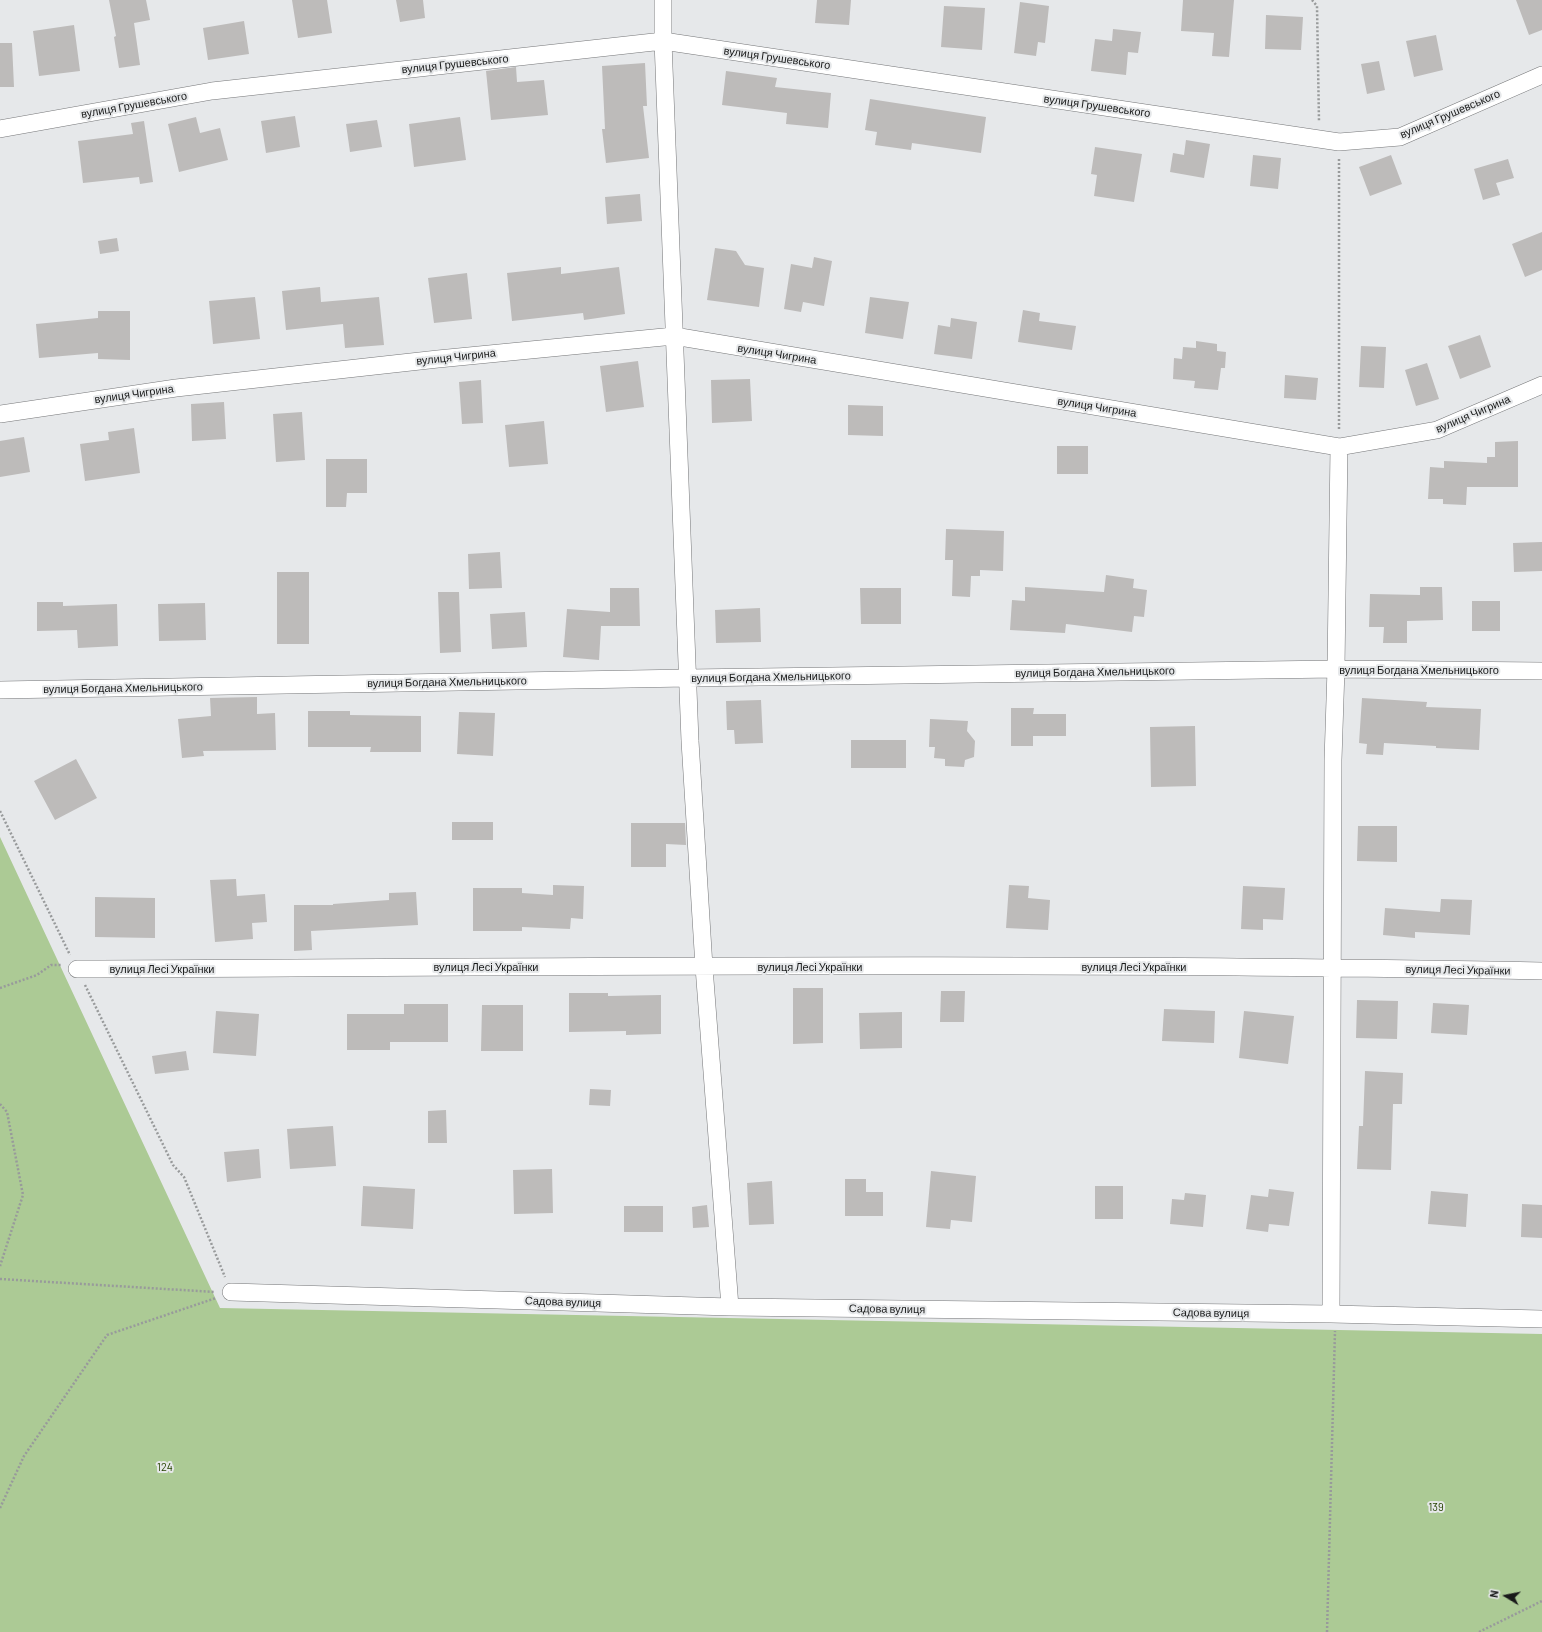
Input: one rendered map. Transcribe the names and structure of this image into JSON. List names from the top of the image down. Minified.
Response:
{"streets":{"street":["вулиця Грушевського","вулиця Чигрина","вулиця Богдана Хмельницького","вулиця Лесі Українки","Садова вулиця"]},"parks":["124","139"],"north":"left"}
